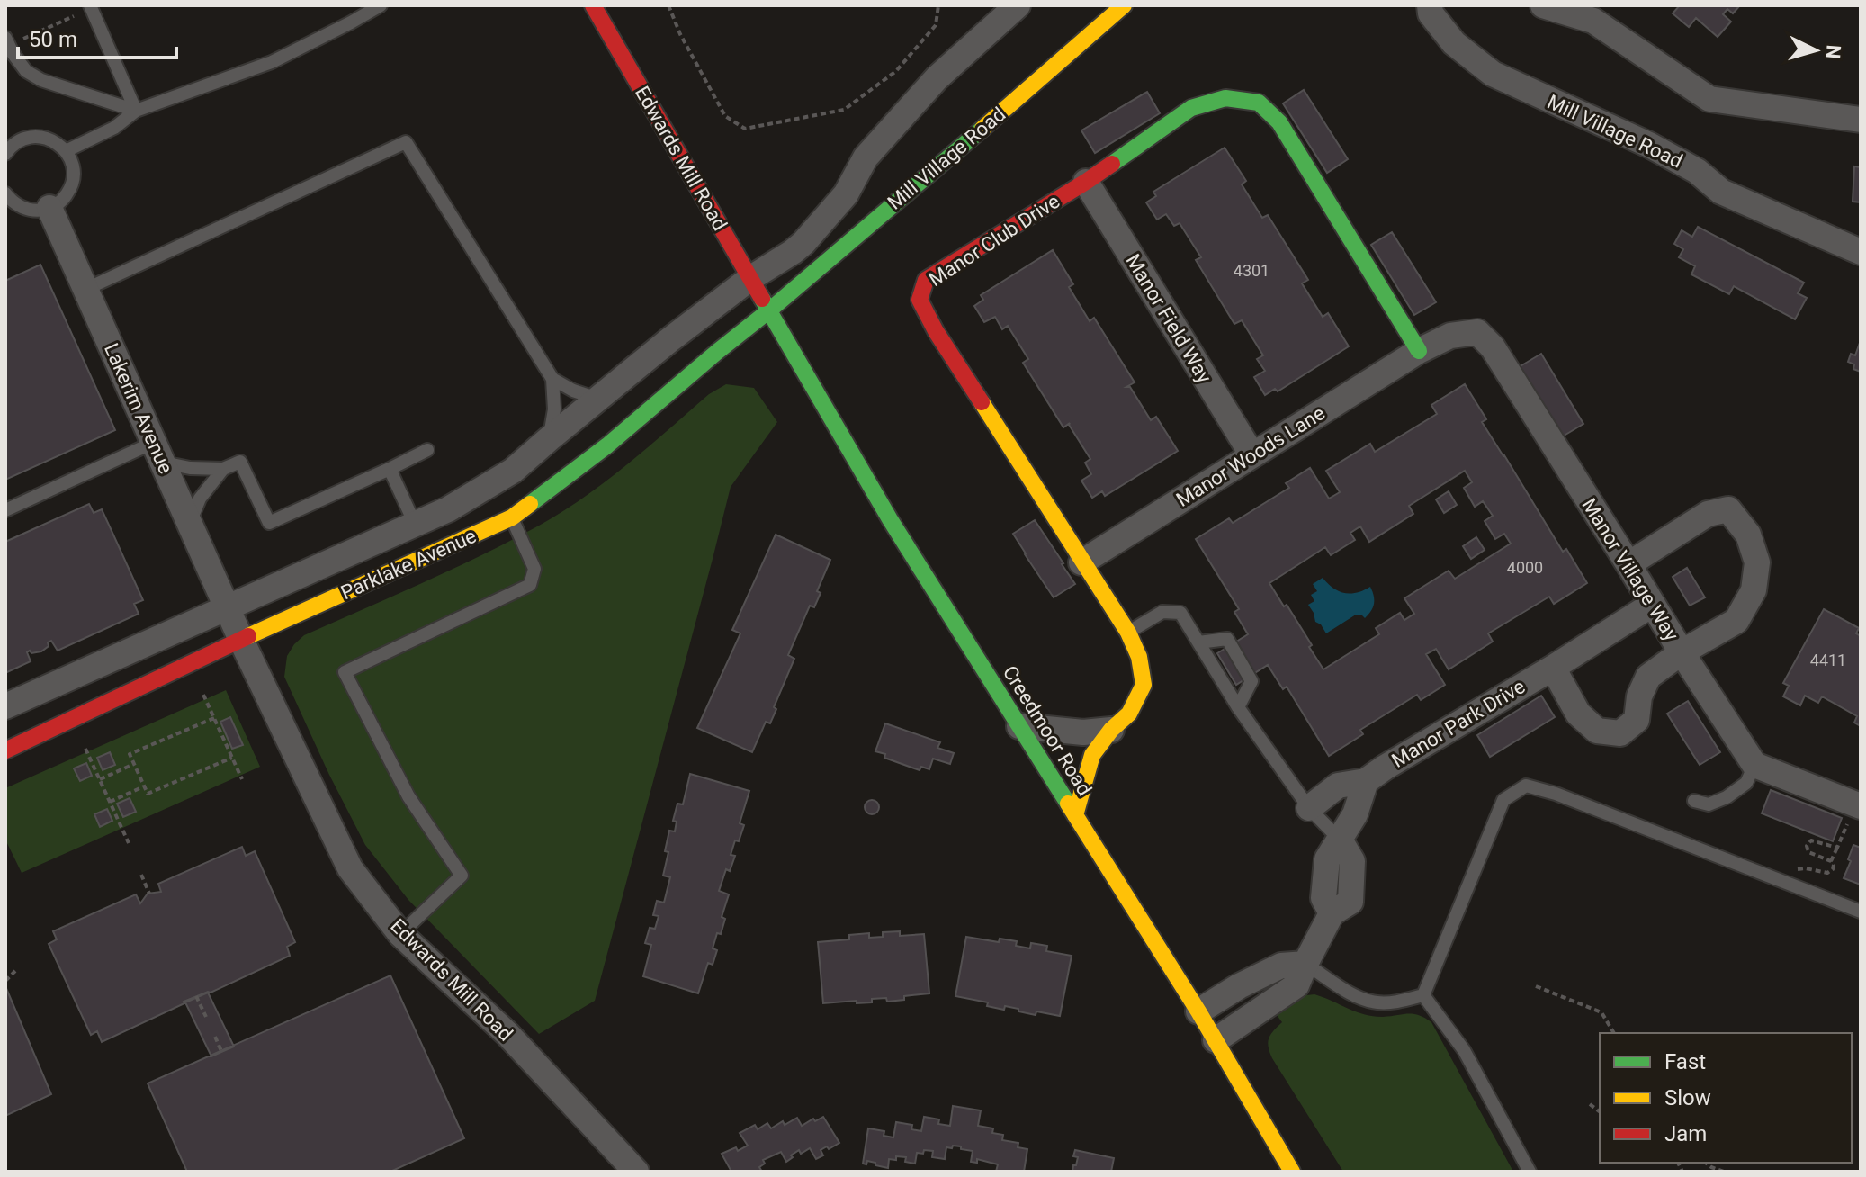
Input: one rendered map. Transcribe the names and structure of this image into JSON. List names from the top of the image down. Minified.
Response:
{"streets":{"street":["Mill Village Road","Edwards Mill Road","Manor Club Drive","Manor Field Way","Lakerim Avenue","Manor Woods Lane","Parklake Avenue","Manor Village Way","Manor Park Drive","Creedmoor Road"]},"crossings":[["Mill Village Road","Edwards Mill Road"],["Mill Village Road","Parklake Avenue"],["Mill Village Road","Creedmoor Road"],["Edwards Mill Road","Lakerim Avenue"],["Edwards Mill Road","Parklake Avenue"],["Edwards Mill Road","Creedmoor Road"],["Manor Club Drive","Manor Field Way"],["Manor Club Drive","Manor Woods Lane"],["Manor Club Drive","Manor Village Way"],["Manor Club Drive","Creedmoor Road"],["Manor Field Way","Manor Woods Lane"],["Lakerim Avenue","Parklake Avenue"],["Manor Woods Lane","Manor Village Way"],["Parklake Avenue","Creedmoor Road"],["Manor Village Way","Manor Park Drive"]],"house_numbers":["4301","4000","4411"],"legend":["Fast","Slow","Jam"],"scale_bar":"50 m","north":"right"}
